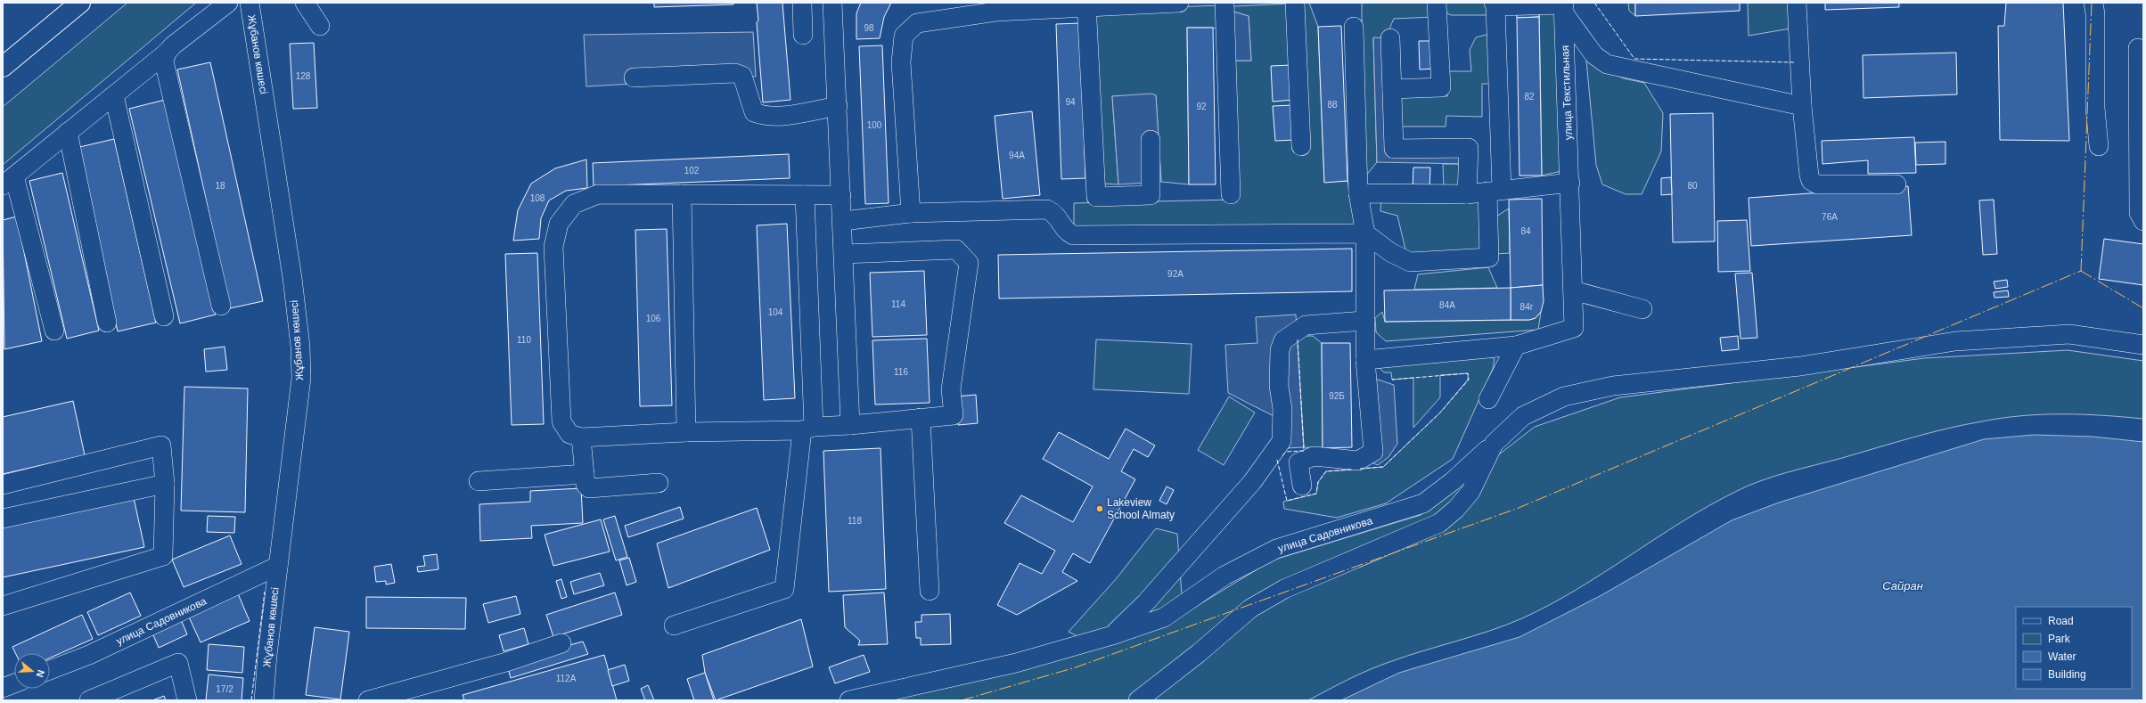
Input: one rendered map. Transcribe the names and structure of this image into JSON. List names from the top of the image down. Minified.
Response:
{"streets":{"street":["Жұбанов көшесі","улица Текстильная","улица Садовникова"]},"crossings":[["Жұбанов көшесі","улица Садовникова"]],"water":["Сайран"],"places":["Lakeview School Almaty"],"house_numbers":["98","128","82","94","88","92","100","94А","102","18","80","108","76А","84","92А","114","84А","84г","104","106","110","116","92Б","118","112А","17/2"],"legend":["Road","Park","Water","Building"],"north":"right"}
